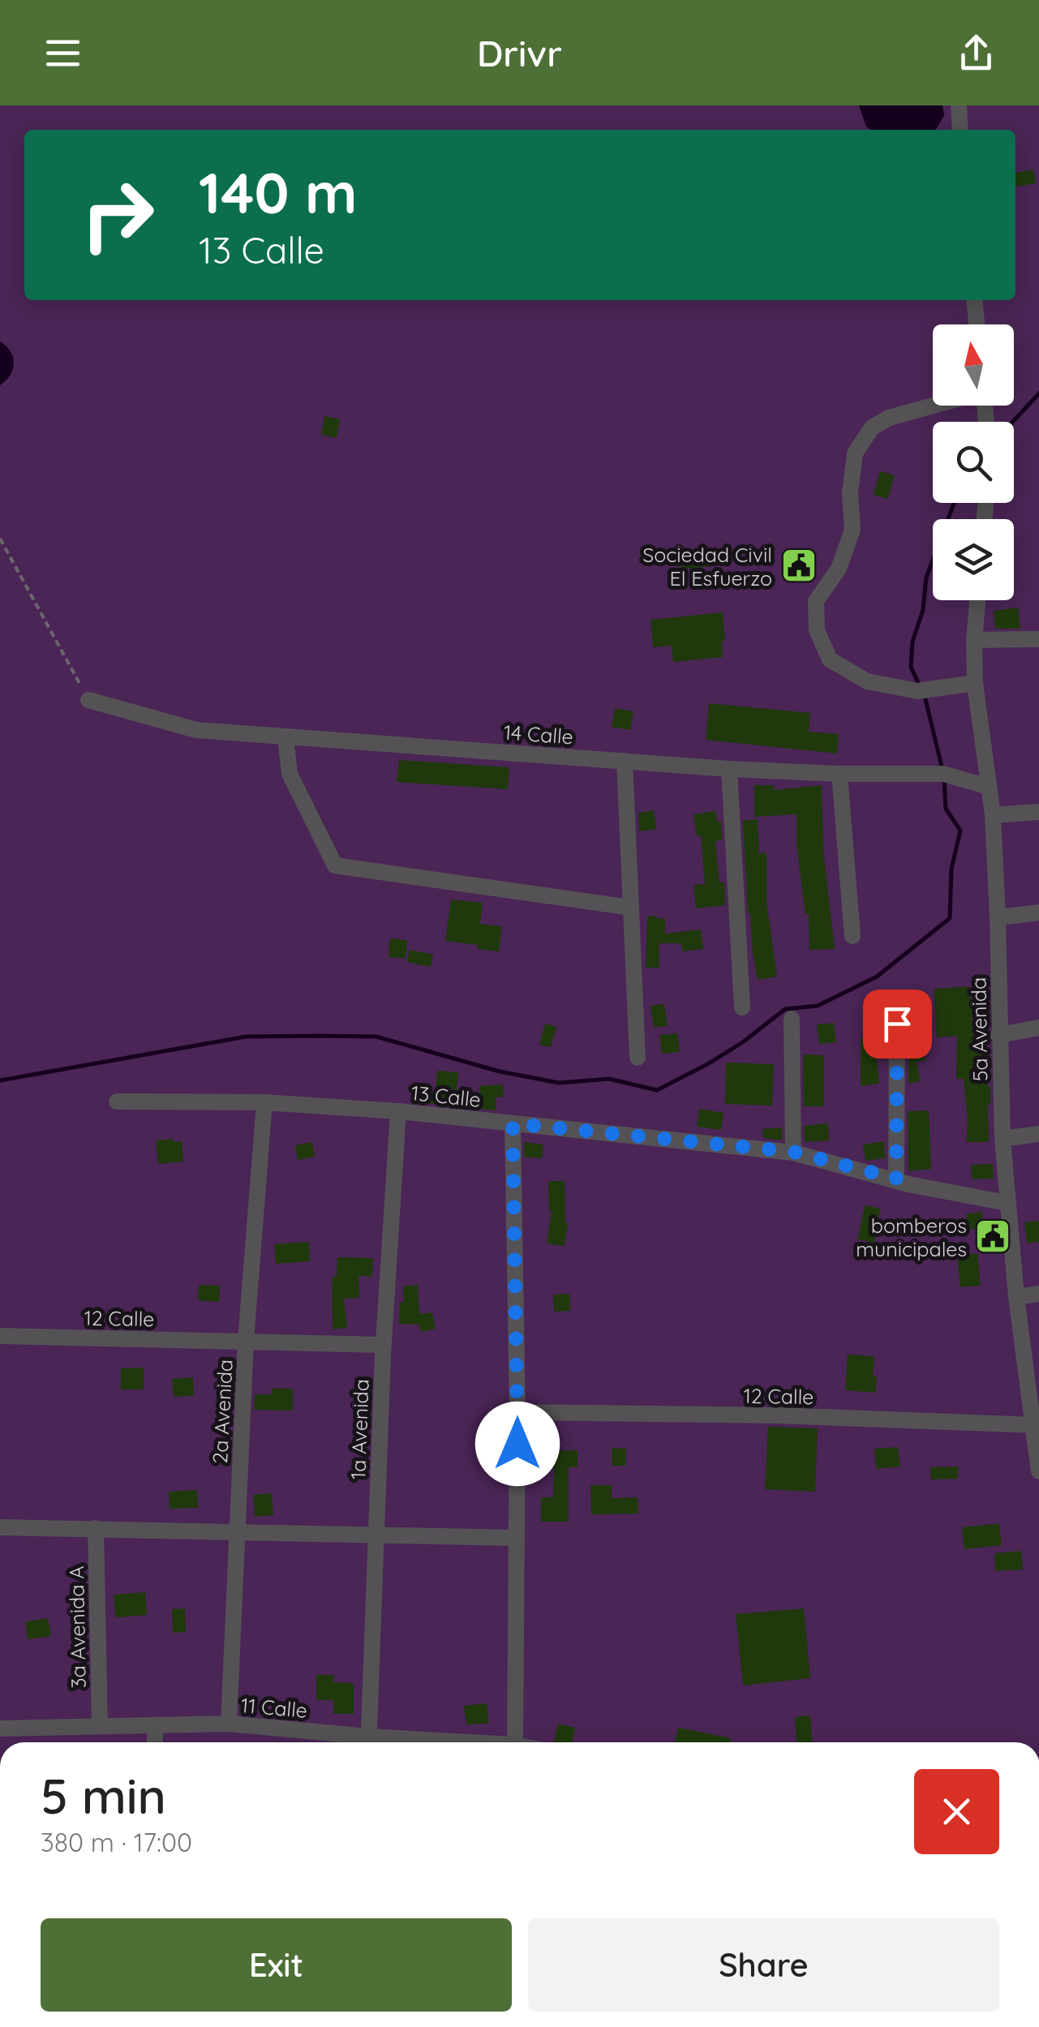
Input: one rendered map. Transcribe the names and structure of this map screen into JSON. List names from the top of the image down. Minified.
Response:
{"streets":{"street":["14 Calle","5a Avenida","13 Calle","12 Calle","2a Avenida","1a Avenida","3a Avenida A","11 Calle"]},"crossings":[["14 Calle","5a Avenida"],["5a Avenida","13 Calle"],["5a Avenida","12 Calle"],["13 Calle","2a Avenida"],["13 Calle","1a Avenida"],["12 Calle","2a Avenida"],["12 Calle","1a Avenida"],["2a Avenida","11 Calle"],["3a Avenida A","11 Calle"]],"places":{"public building":["Sociedad Civil El Esfuerzo","bomberos municipales"]},"north":"top","page":{"header":"Drivr","turn":["140 m","13 Calle"],"heading":["5 min","380 m · 17:00"],"buttons":["Exit","Share"]}}
